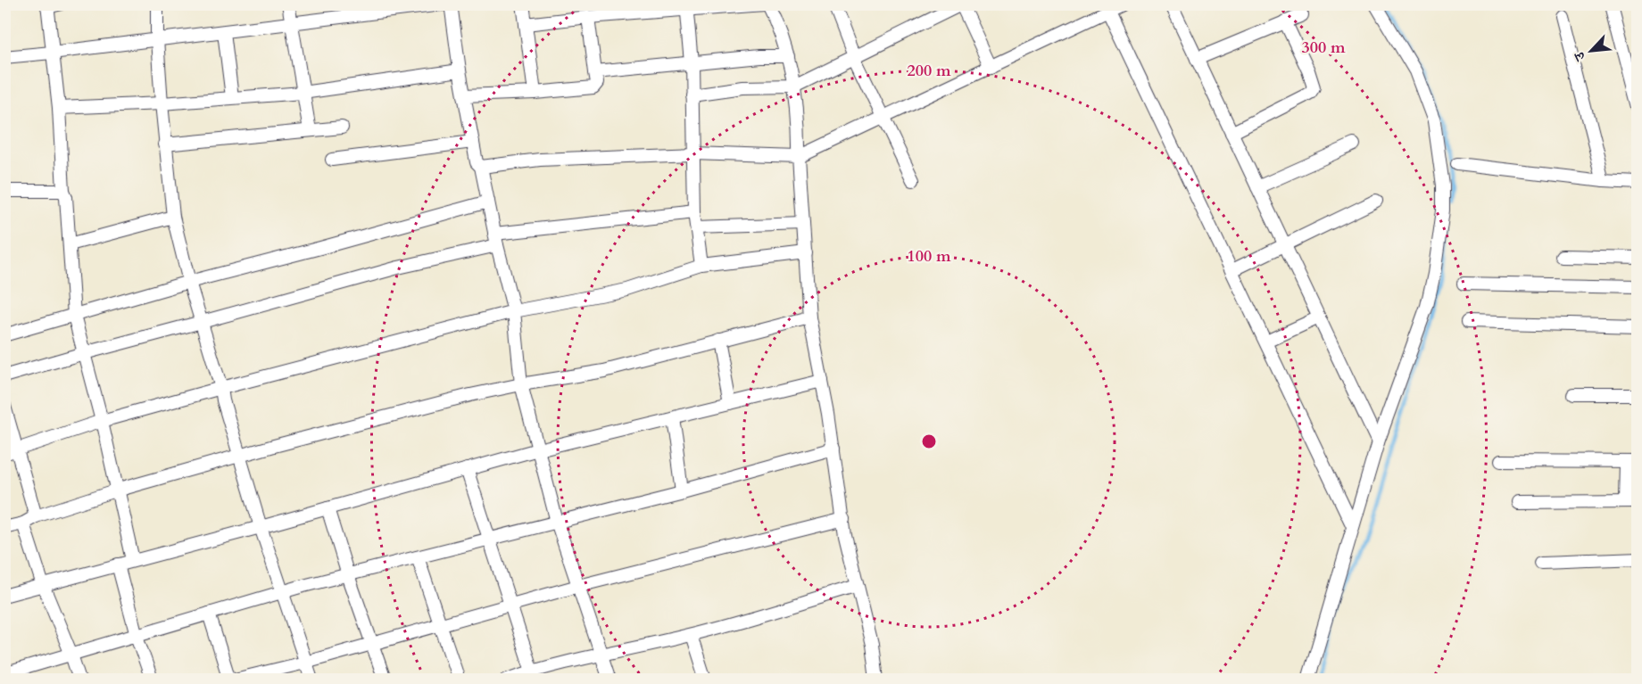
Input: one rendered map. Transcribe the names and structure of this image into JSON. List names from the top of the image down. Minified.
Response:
{"north":"bottom left","rings":["300 m","200 m","100 m"]}
